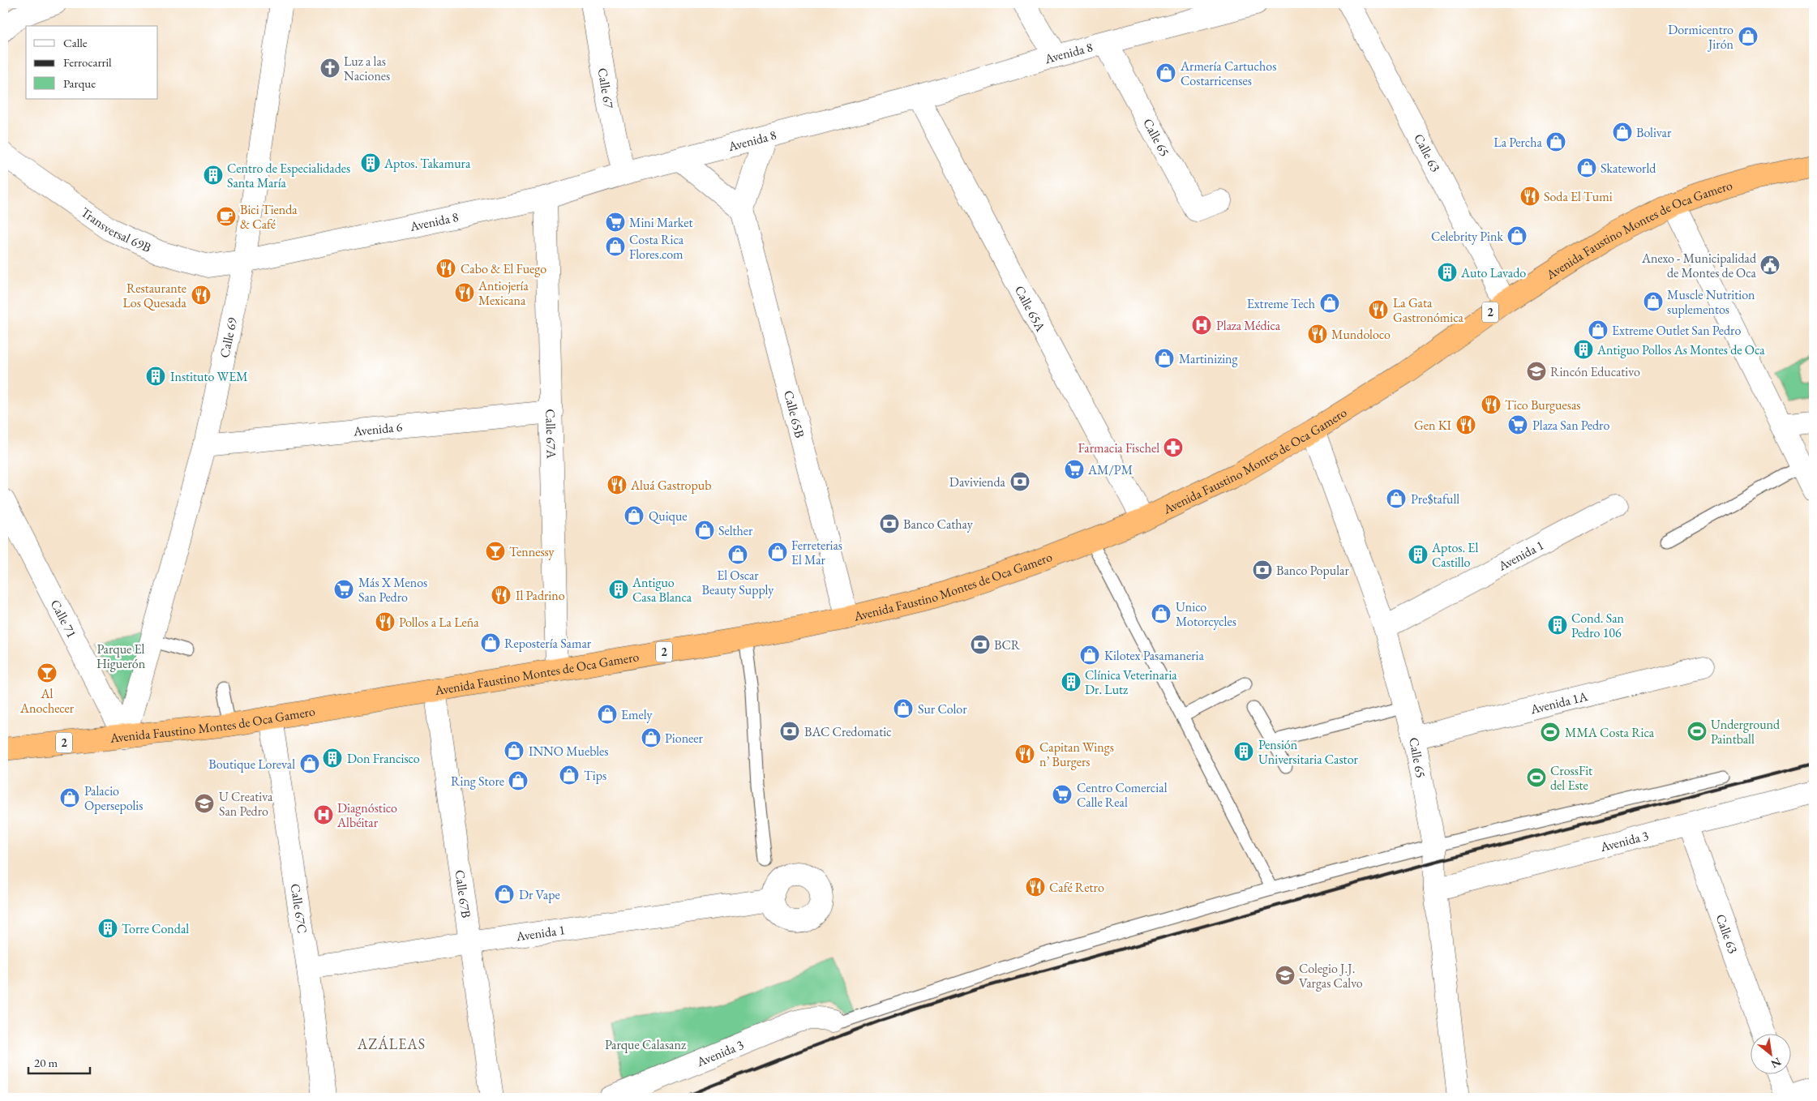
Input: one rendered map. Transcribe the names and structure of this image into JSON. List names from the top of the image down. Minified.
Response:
{"streets":{"highway":["Avenida Faustino Montes de Oca Gamero","2"],"street":["Avenida 8","Calle 67","Calle 65","Calle 63","Transversal 69B","Calle 65A","Calle 69","Calle 65B","Avenida 6","Calle 67A","Avenida 1","Calle 71","Avenida 1A","Avenida 3","Calle 67B","Calle 67C"]},"crossings":[["Avenida 8","Calle 67"],["Avenida 8","Calle 65"],["Avenida 8","Transversal 69B"],["Avenida 8","Calle 65A"],["Avenida 8","Calle 69"],["Avenida 8","Calle 67A"],["Calle 65","Avenida Faustino Montes de Oca Gamero"],["Calle 65","Avenida 1"],["Calle 65","Avenida 1A"],["Calle 65","Avenida 3"],["Calle 63","Avenida Faustino Montes de Oca Gamero"],["Calle 63","Avenida 3"],["Transversal 69B","Calle 69"],["Avenida Faustino Montes de Oca Gamero","Calle 65A"],["Avenida Faustino Montes de Oca Gamero","Calle 69"],["Avenida Faustino Montes de Oca Gamero","Calle 65B"],["Avenida Faustino Montes de Oca Gamero","Calle 67A"],["Avenida Faustino Montes de Oca Gamero","Calle 71"],["Avenida Faustino Montes de Oca Gamero","Calle 67B"],["Avenida Faustino Montes de Oca Gamero","Calle 67C"],["Calle 69","Avenida 6"],["Calle 69","Calle 71"],["Avenida 6","Calle 67A"],["Avenida 1","Calle 67B"],["Avenida 1","Calle 67C"]],"districts":["AZÁLEAS"],"parks":["Parque El Higuerón","Parque Calasanz"],"places":{"shop":["Dormicentro Jirón","Armería Cartuchos Costarricenses","Bolivar","La Percha","Skateworld","Celebrity Pink","Costa Rica Flores.com","Muscle Nutrition suplementos","Extreme Tech","Extreme Outlet San Pedro","Martinizing","Pre$tafull","Quique","Selther","Ferreterias El Mar","El Oscar Beauty Supply","Unico Motorcycles","Repostería Samar","Kilotex Pasamaneria","Sur Color","Emely","Pioneer","INNO Muebles","Boutique Loreval","Tips","Ring Store","Palacio Opersepolis","Dr Vape"],"church":["Luz a las Naciones"],"building":["Aptos. Takamura","Centro de Especialidades Santa María","Auto Lavado","Antiguo Pollos As Montes de Oca","Instituto WEM","Aptos. El Castillo","Antiguo Casa Blanca","Cond. San Pedro 106","Clínica Veterinaria Dr. Lutz","Pensión Universitaria Castor","Don Francisco","Torre Condal"],"restaurant":["Soda El Tumi","Cabo & El Fuego","Antiojería Mexicana","Restaurante Los Quesada","La Gata Gastronómica","Mundoloco","Tico Burguesas","Gen KI","Aluá Gastropub","Il Padrino","Pollos a La Leña","Capitan Wings n’ Burgers","Café Retro"],"cafe":["Bici Tienda & Café"],"supermarket":["Mini Market","Plaza San Pedro","AM/PM","Más X Menos San Pedro","Centro Comercial Calle Real"],"public building":["Anexo - Municipalidad de Montes de Oca"],"hospital":["Plaza Médica","Diagnóstico Albéitar"],"school or university":["Rincón Educativo","U Creativa San Pedro","Colegio J.J. Vargas Calvo"],"pharmacy":["Farmacia Fischel"],"bank":["Davivienda","Banco Cathay","Banco Popular","BCR","BAC Credomatic"],"bar":["Tennessy","Al Anochecer"],"sports":["Underground Paintball","MMA Costa Rica","CrossFit del Este"]},"legend":["Calle","Ferrocarril","Parque"],"scale_bar":"20 m","north":"bottom right"}
